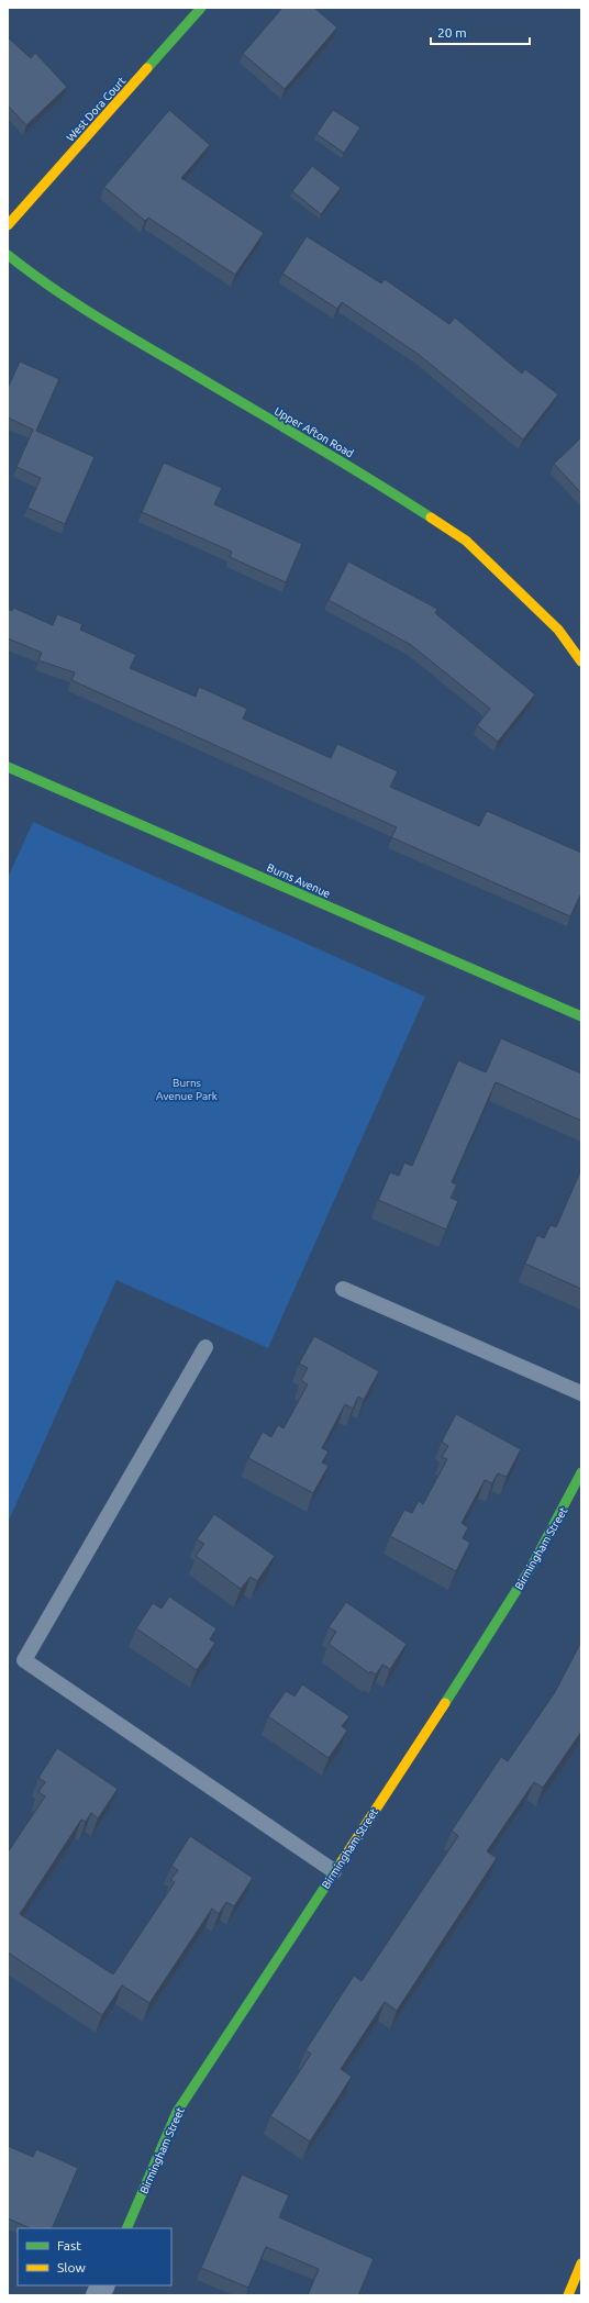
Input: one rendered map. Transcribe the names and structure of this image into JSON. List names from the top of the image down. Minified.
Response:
{"streets":{"street":["West Dora Court","Upper Afton Road","Burns Avenue","Birmingham Street"]},"parks":["Burns Avenue Park"],"legend":["Fast","Slow"],"scale_bar":"20 m"}
